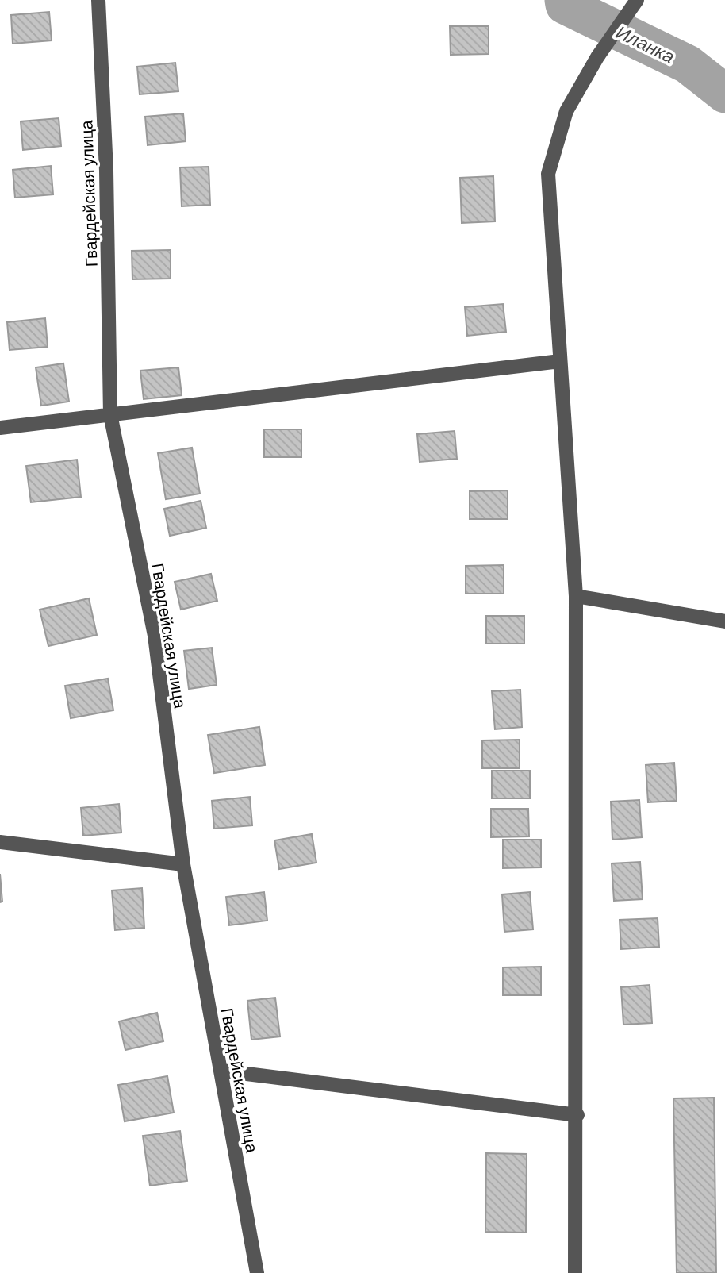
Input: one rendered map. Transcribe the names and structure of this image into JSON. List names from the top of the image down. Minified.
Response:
{"streets":{"street":["Гвардейская улица"]},"water":["Иланка"]}
